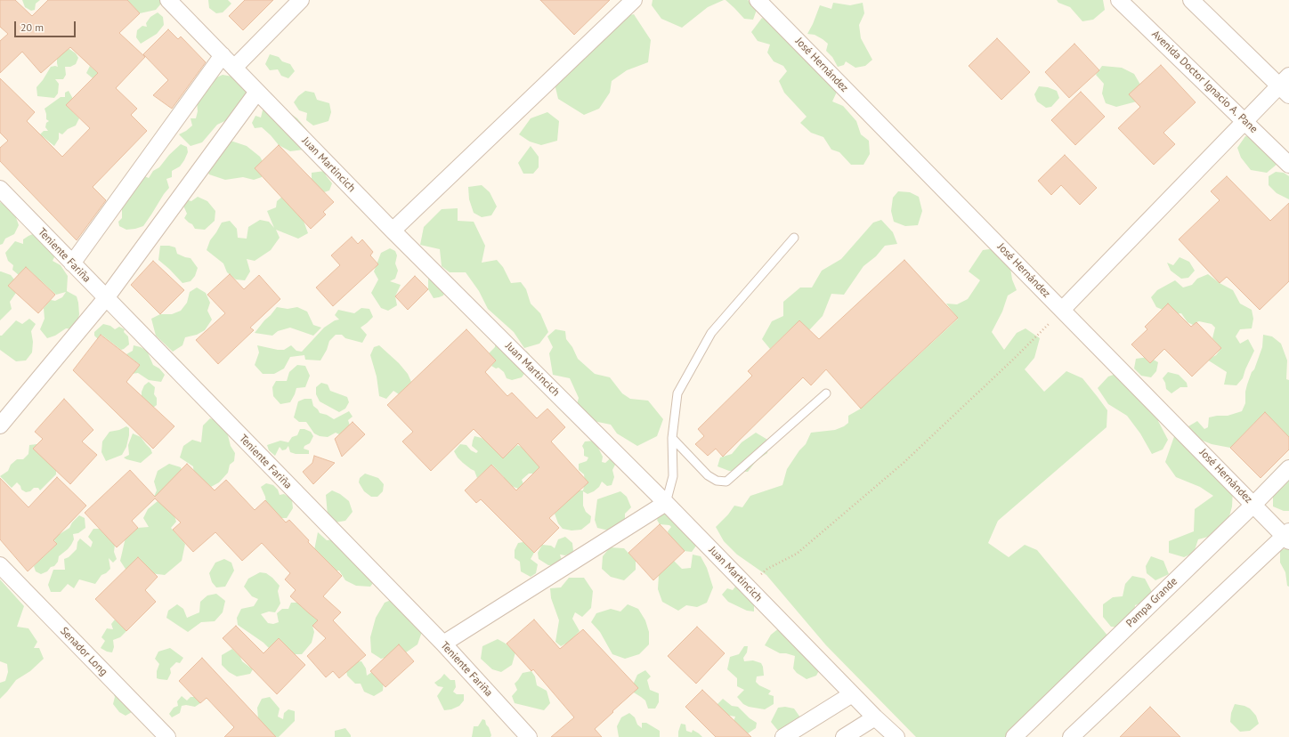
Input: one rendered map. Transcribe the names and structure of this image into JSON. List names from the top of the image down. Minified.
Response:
{"streets":{"street":["José Hernández","Avenida Doctor Ignacio A. Pane","Juan Martincich","Teniente Fariña","Pampa Grande","Senador Long"]},"crossings":[["José Hernández","Pampa Grande"]],"scale_bar":"20 m"}
